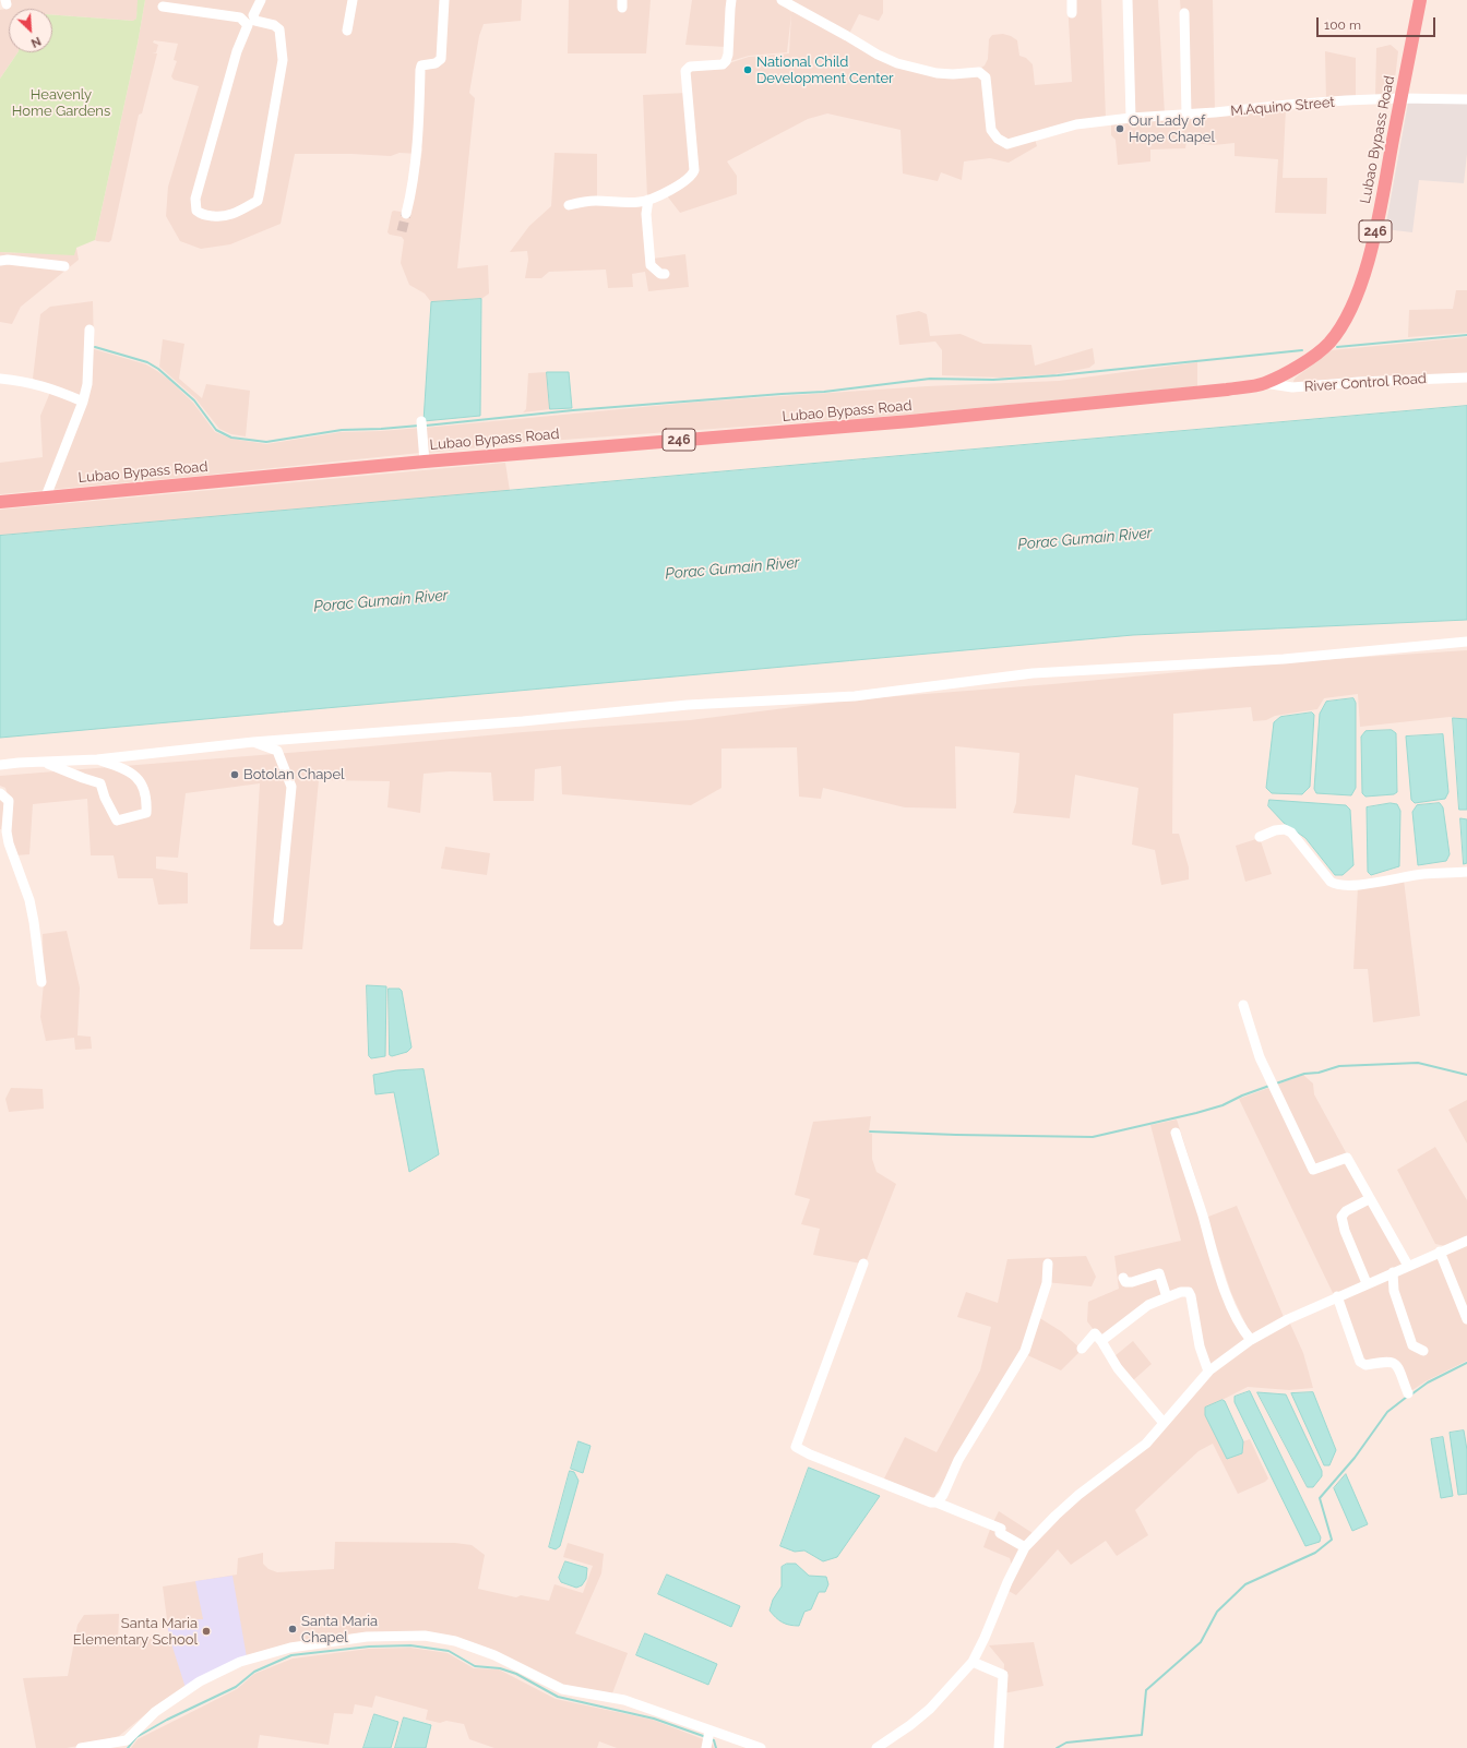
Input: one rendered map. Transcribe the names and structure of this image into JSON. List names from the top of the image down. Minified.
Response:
{"streets":{"highway":["Lubao Bypass Road","246"],"street":["M.Aquino Street","River Control Road"]},"crossings":[["M.Aquino Street","Lubao Bypass Road"],["Lubao Bypass Road","River Control Road"]],"water":["Porac Gumain River"],"parks":["Heavenly Home Gardens"],"places":["National Child Development Center","Our Lady of Hope Chapel","Botolan Chapel","Santa Maria Chapel","Santa Maria Elementary School"],"scale_bar":"100 m","north":"bottom right"}
